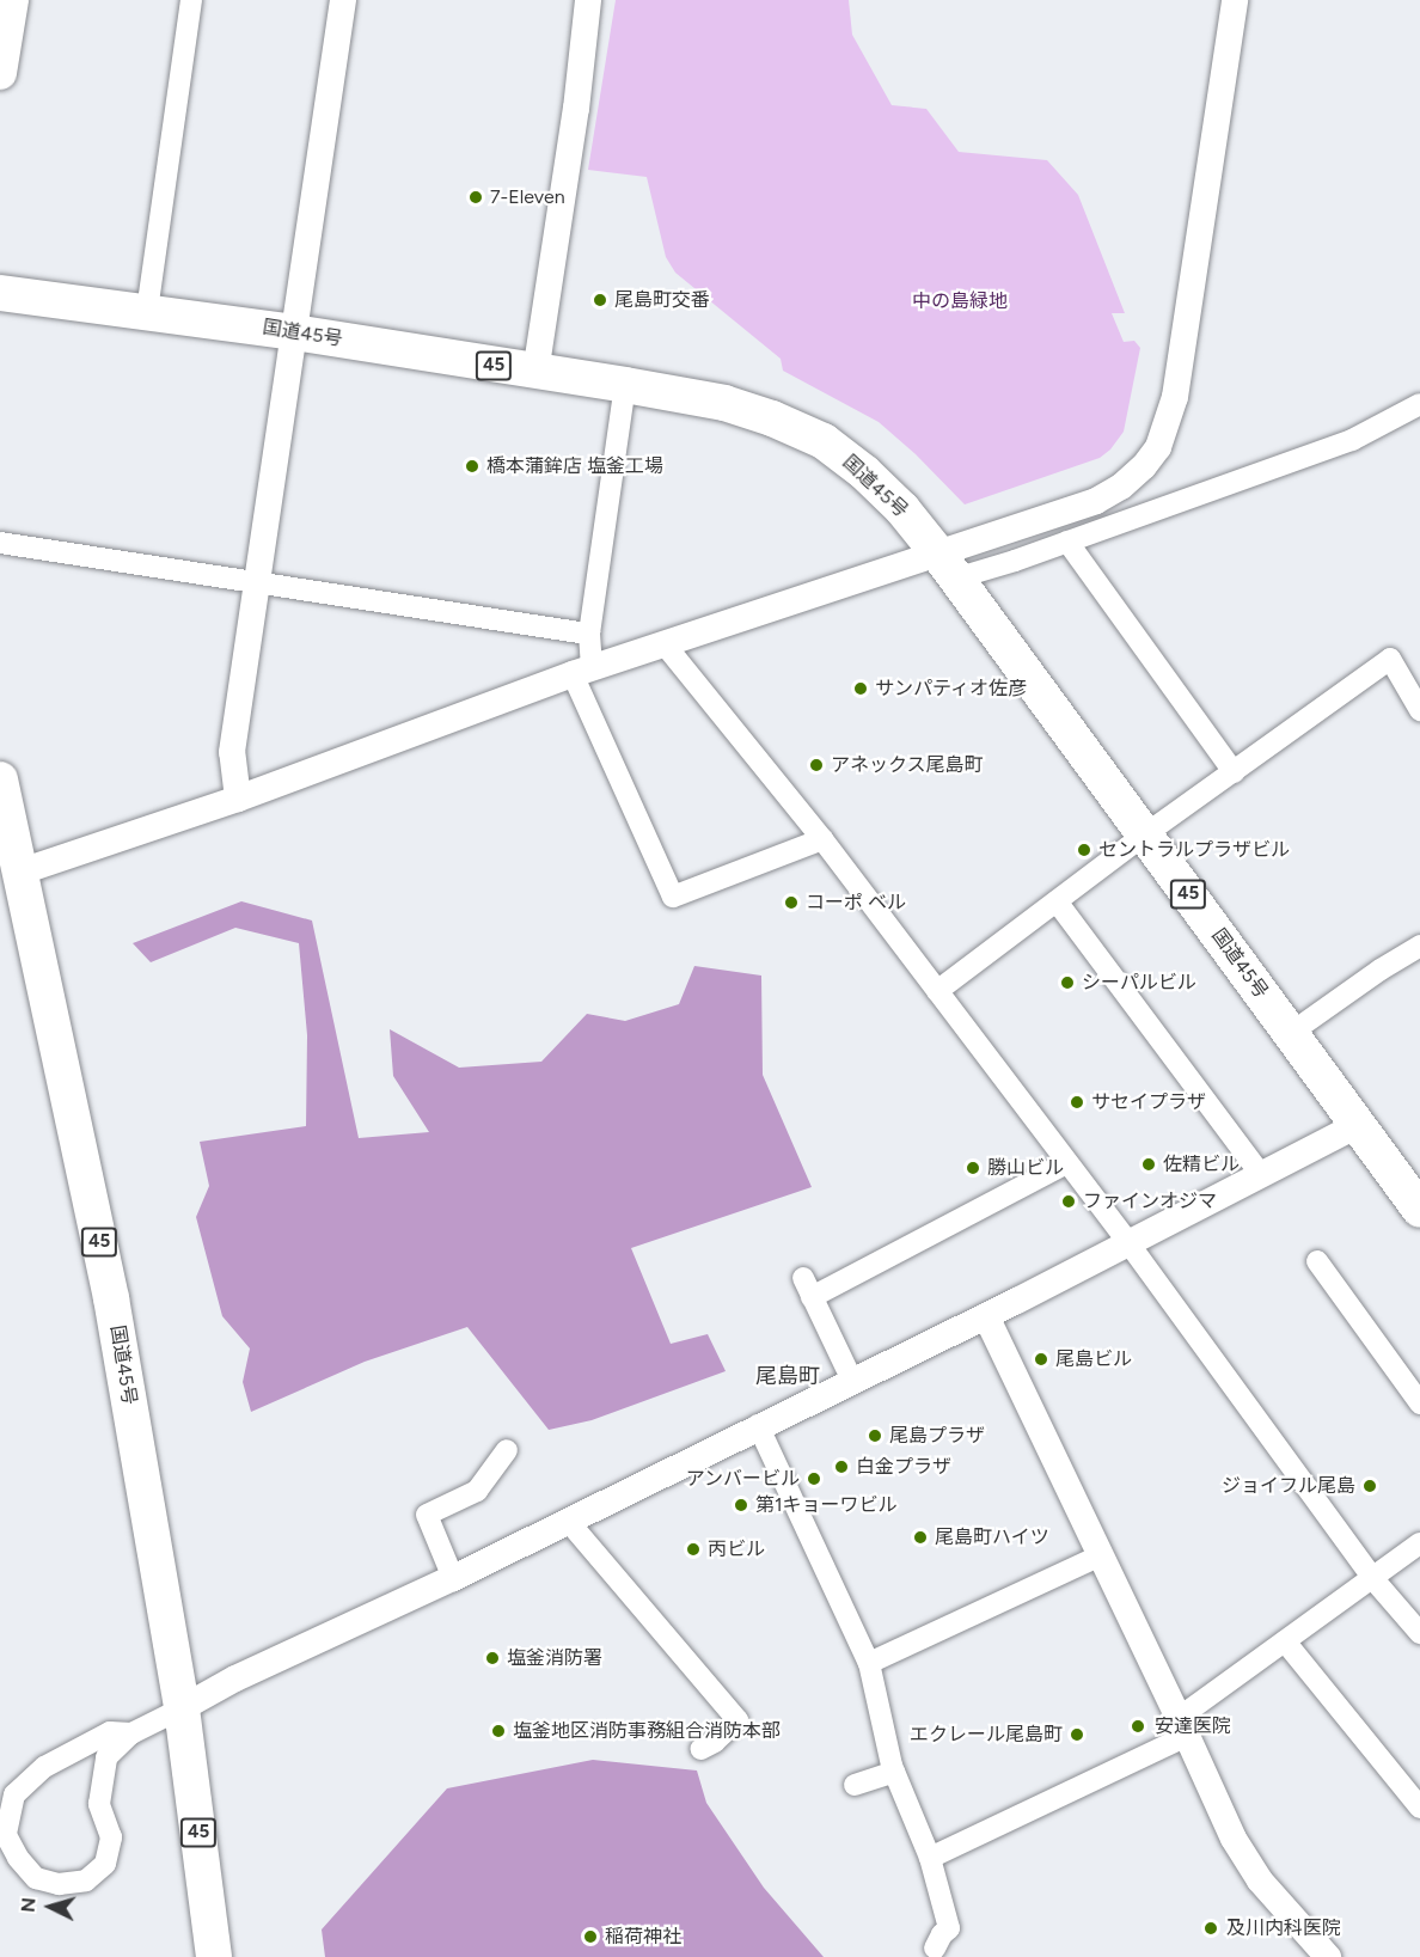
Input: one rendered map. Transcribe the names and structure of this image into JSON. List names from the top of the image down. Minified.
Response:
{"streets":{"highway":["国道45号","45"]},"districts":["尾島町"],"parks":["中の島緑地"],"places":["7-Eleven","尾島町交番","橋本蒲鉾店 塩釜工場","サンパティオ佐彦","アネックス尾島町","セントラルプラザビル","コーポ ベル","シーパルビル","サセイプラザ","佐精ビル","勝山ビル","ファインオジマ","尾島ビル","尾島プラザ","白金プラザ","アンバービル","ジョイフル尾島","第1キョーワビル","尾島町ハイツ","丙ビル","塩釜消防署","安達医院","塩釜地区消防事務組合消防本部","エクレール尾島町","及川内科医院","稲荷神社"],"north":"left"}
